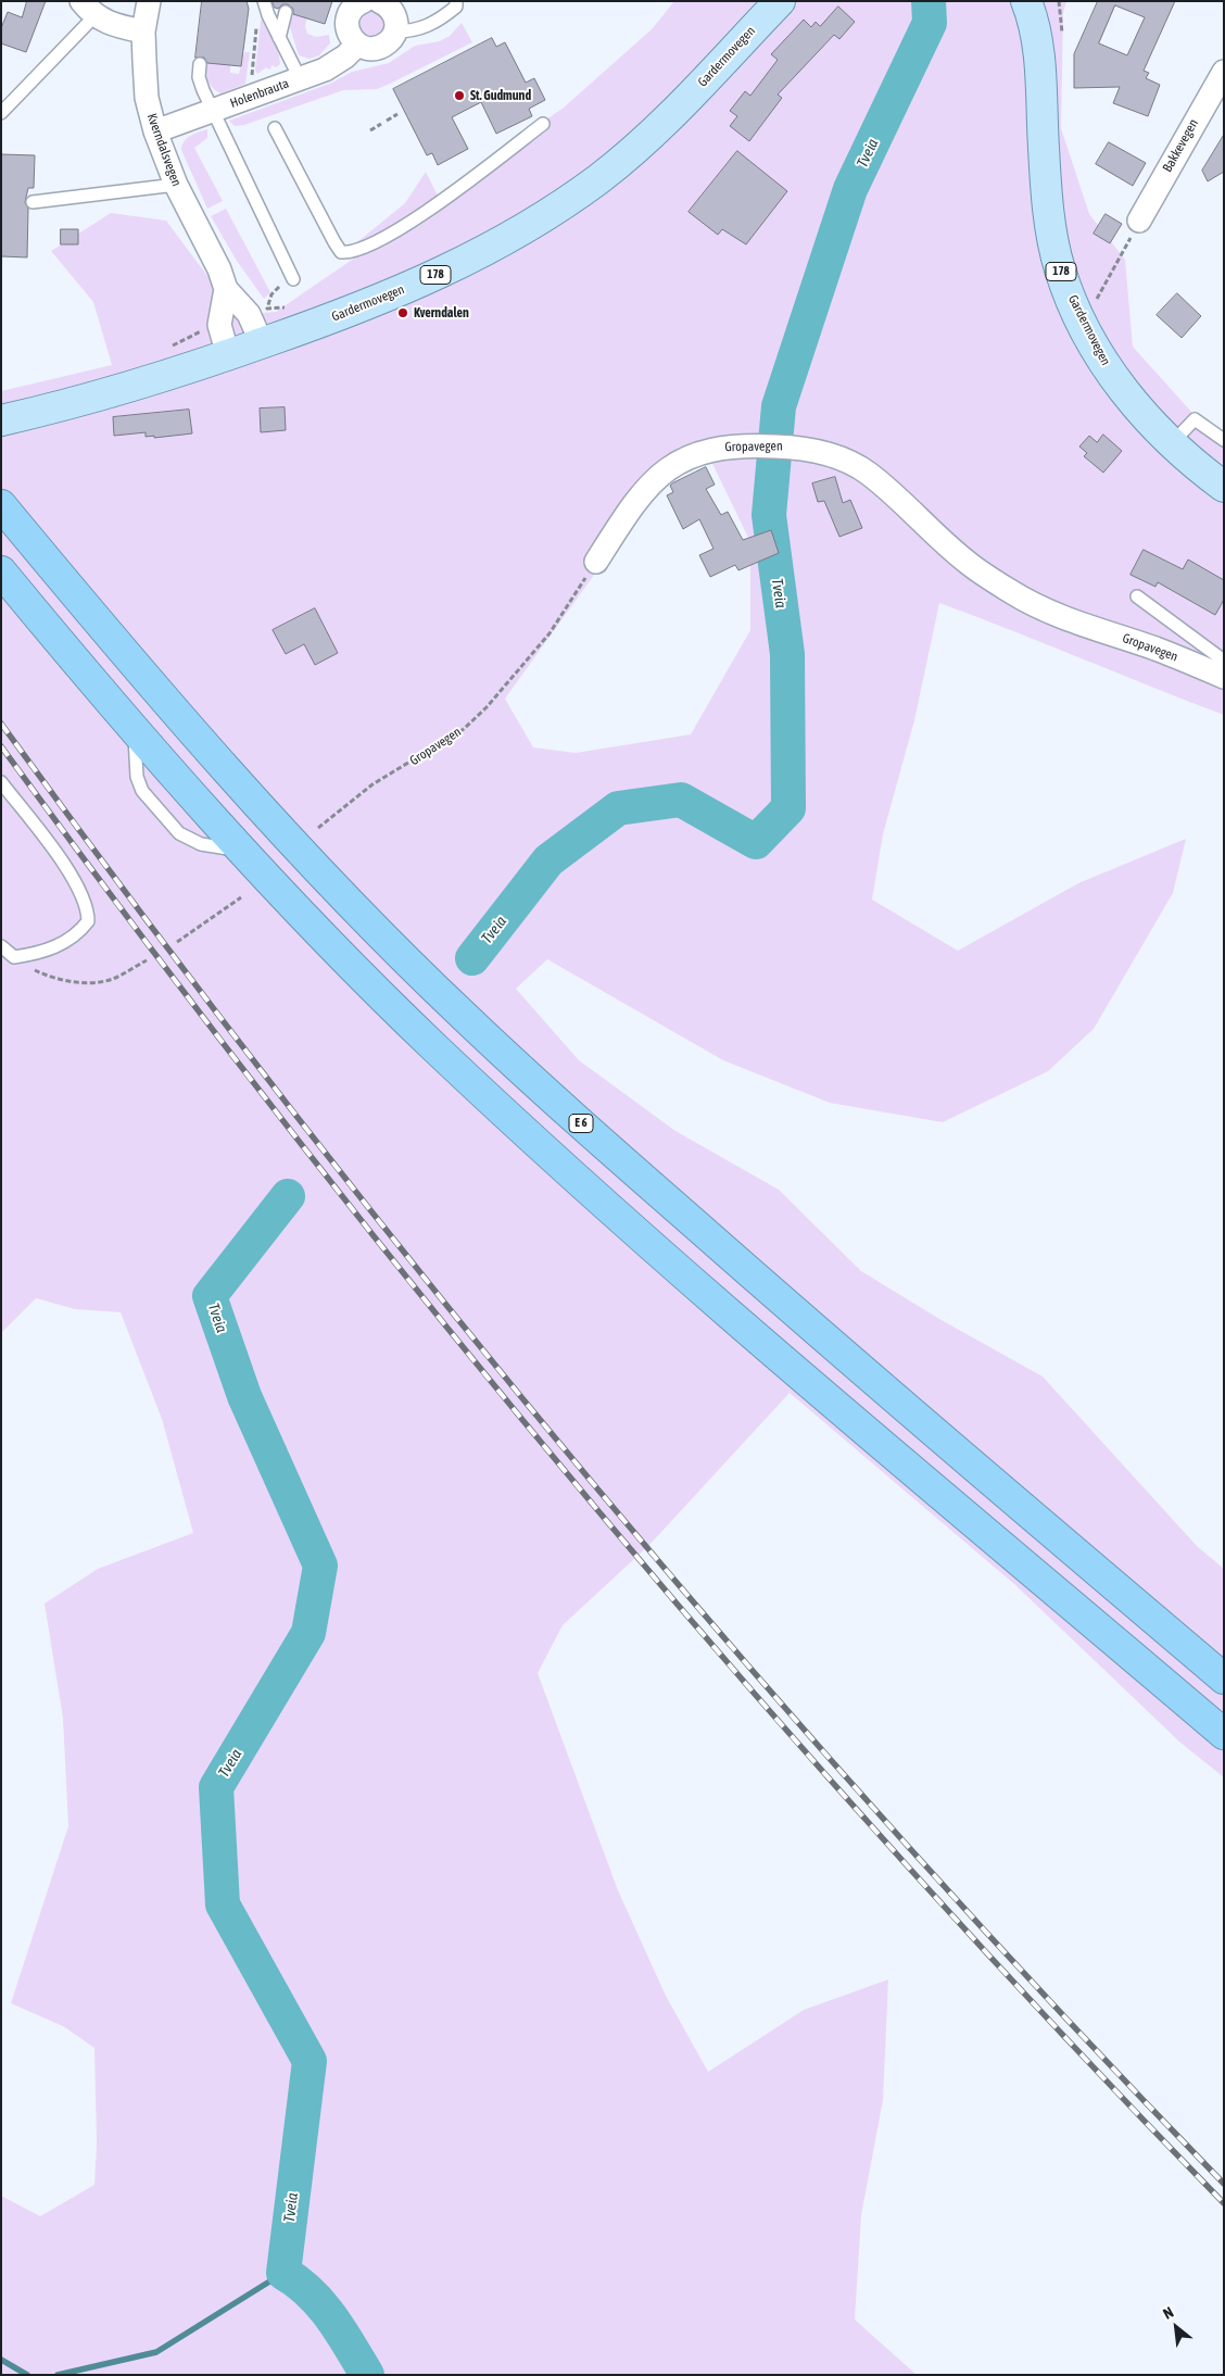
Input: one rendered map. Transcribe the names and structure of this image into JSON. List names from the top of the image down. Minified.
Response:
{"streets":{"highway":["E 6"],"main road":["Gardermovegen","178"],"street":["Holenbrauta","Bakkevegen","Kverndalsvegen","Gropavegen"]},"crossings":[["Gardermovegen","Kverndalsvegen"],["Holenbrauta","Kverndalsvegen"]],"water":["Tveia"],"places":["St. Gudmund","Kverndalen"],"north":"top left"}
